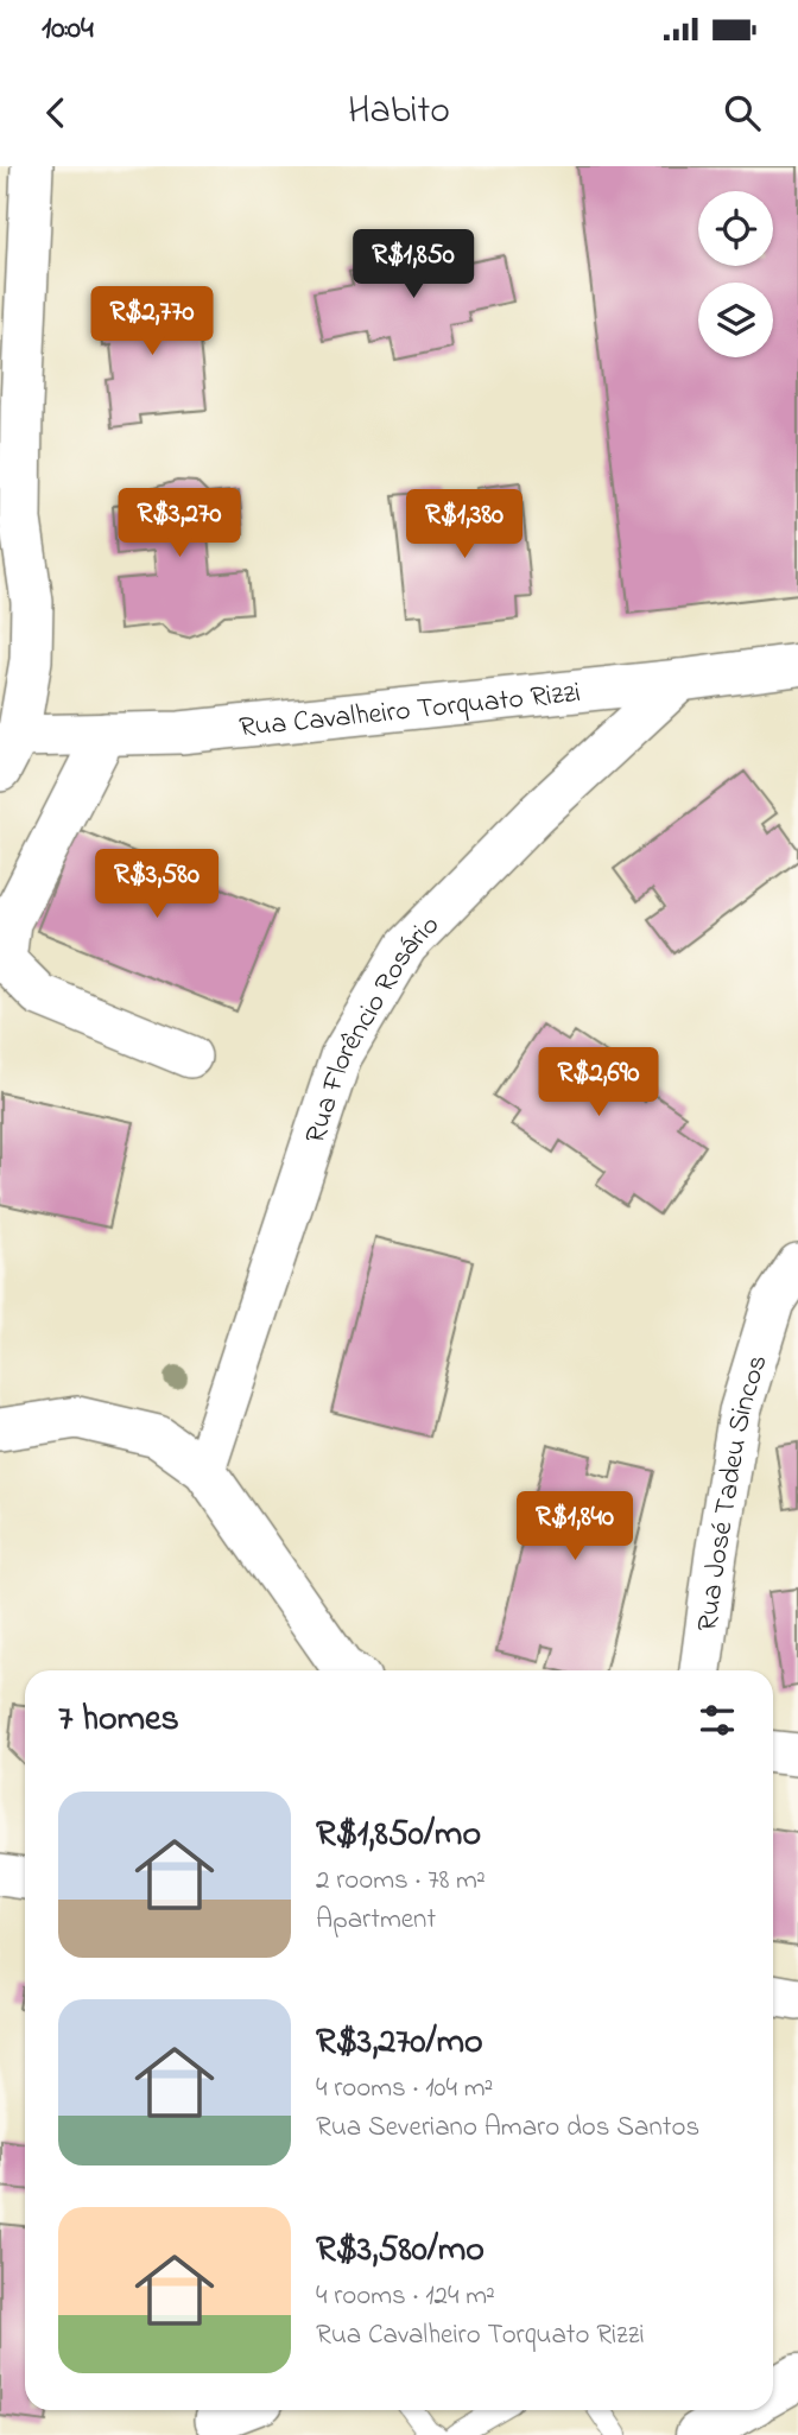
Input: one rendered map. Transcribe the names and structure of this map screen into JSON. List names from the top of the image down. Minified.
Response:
{"streets":{"street":["Rua Cavalheiro Torquato Rizzi","Rua Florêncio Rosário","Rua José Tadeu Sincos"]},"crossings":[["Rua Cavalheiro Torquato Rizzi","Rua Florêncio Rosário"]],"page":{"status":"10:04","header":"Habito","price":["R$1,850","R$2,770","R$3,270","R$1,380","R$3,580","R$2,690","R$1,840"],"heading":"7 homes","list":[{"name":"R$1,850/mo","note":"2 rooms · 78 m² · Apartment"},{"name":"R$3,270/mo","note":"4 rooms · 104 m² · Rua Severiano Amaro dos Santos"},{"name":"R$3,580/mo","note":"4 rooms · 124 m² · Rua Cavalheiro Torquato Rizzi"}]}}
